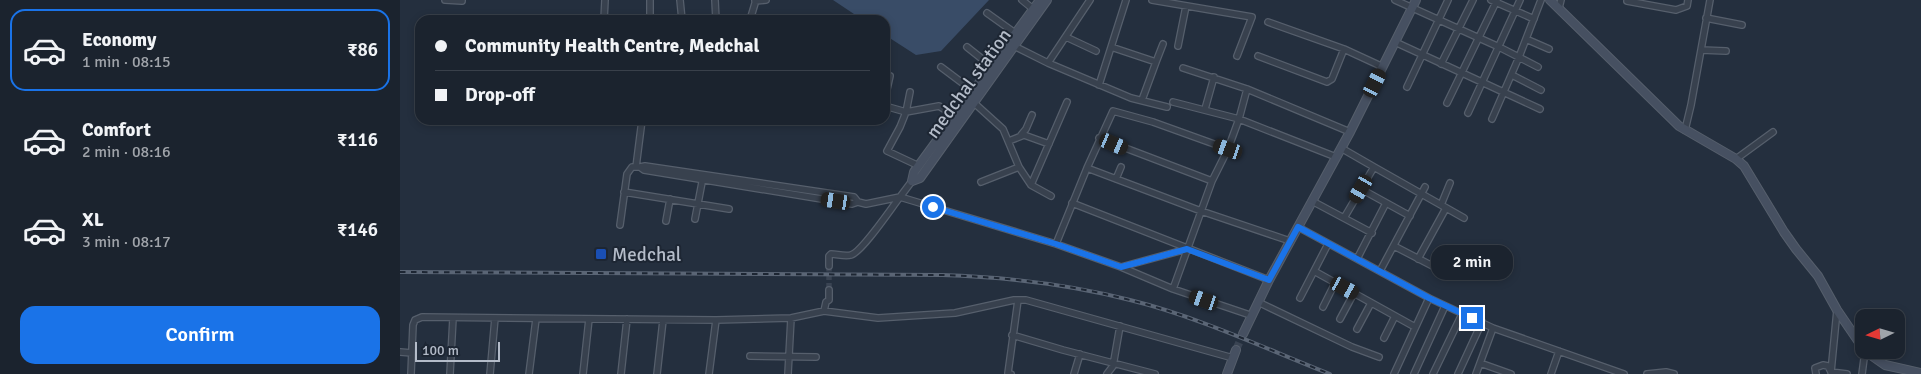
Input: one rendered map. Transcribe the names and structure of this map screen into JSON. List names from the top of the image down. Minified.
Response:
{"streets":{"street":["medchal station"]},"places":{"transit":["Medchal"]},"scale_bar":"100 m","north":"left","page":{"list":[{"name":"Economy","note":"1 min · 08:15","value":"₹86"},{"name":"Comfort","note":"2 min · 08:16","value":"₹116"},{"name":"XL","note":"3 min · 08:17","value":"₹146"}],"banner":["Community Health Centre, Medchal","Drop-off"],"bubble":"2 min","buttons":"Confirm","scale":"100 m"}}
